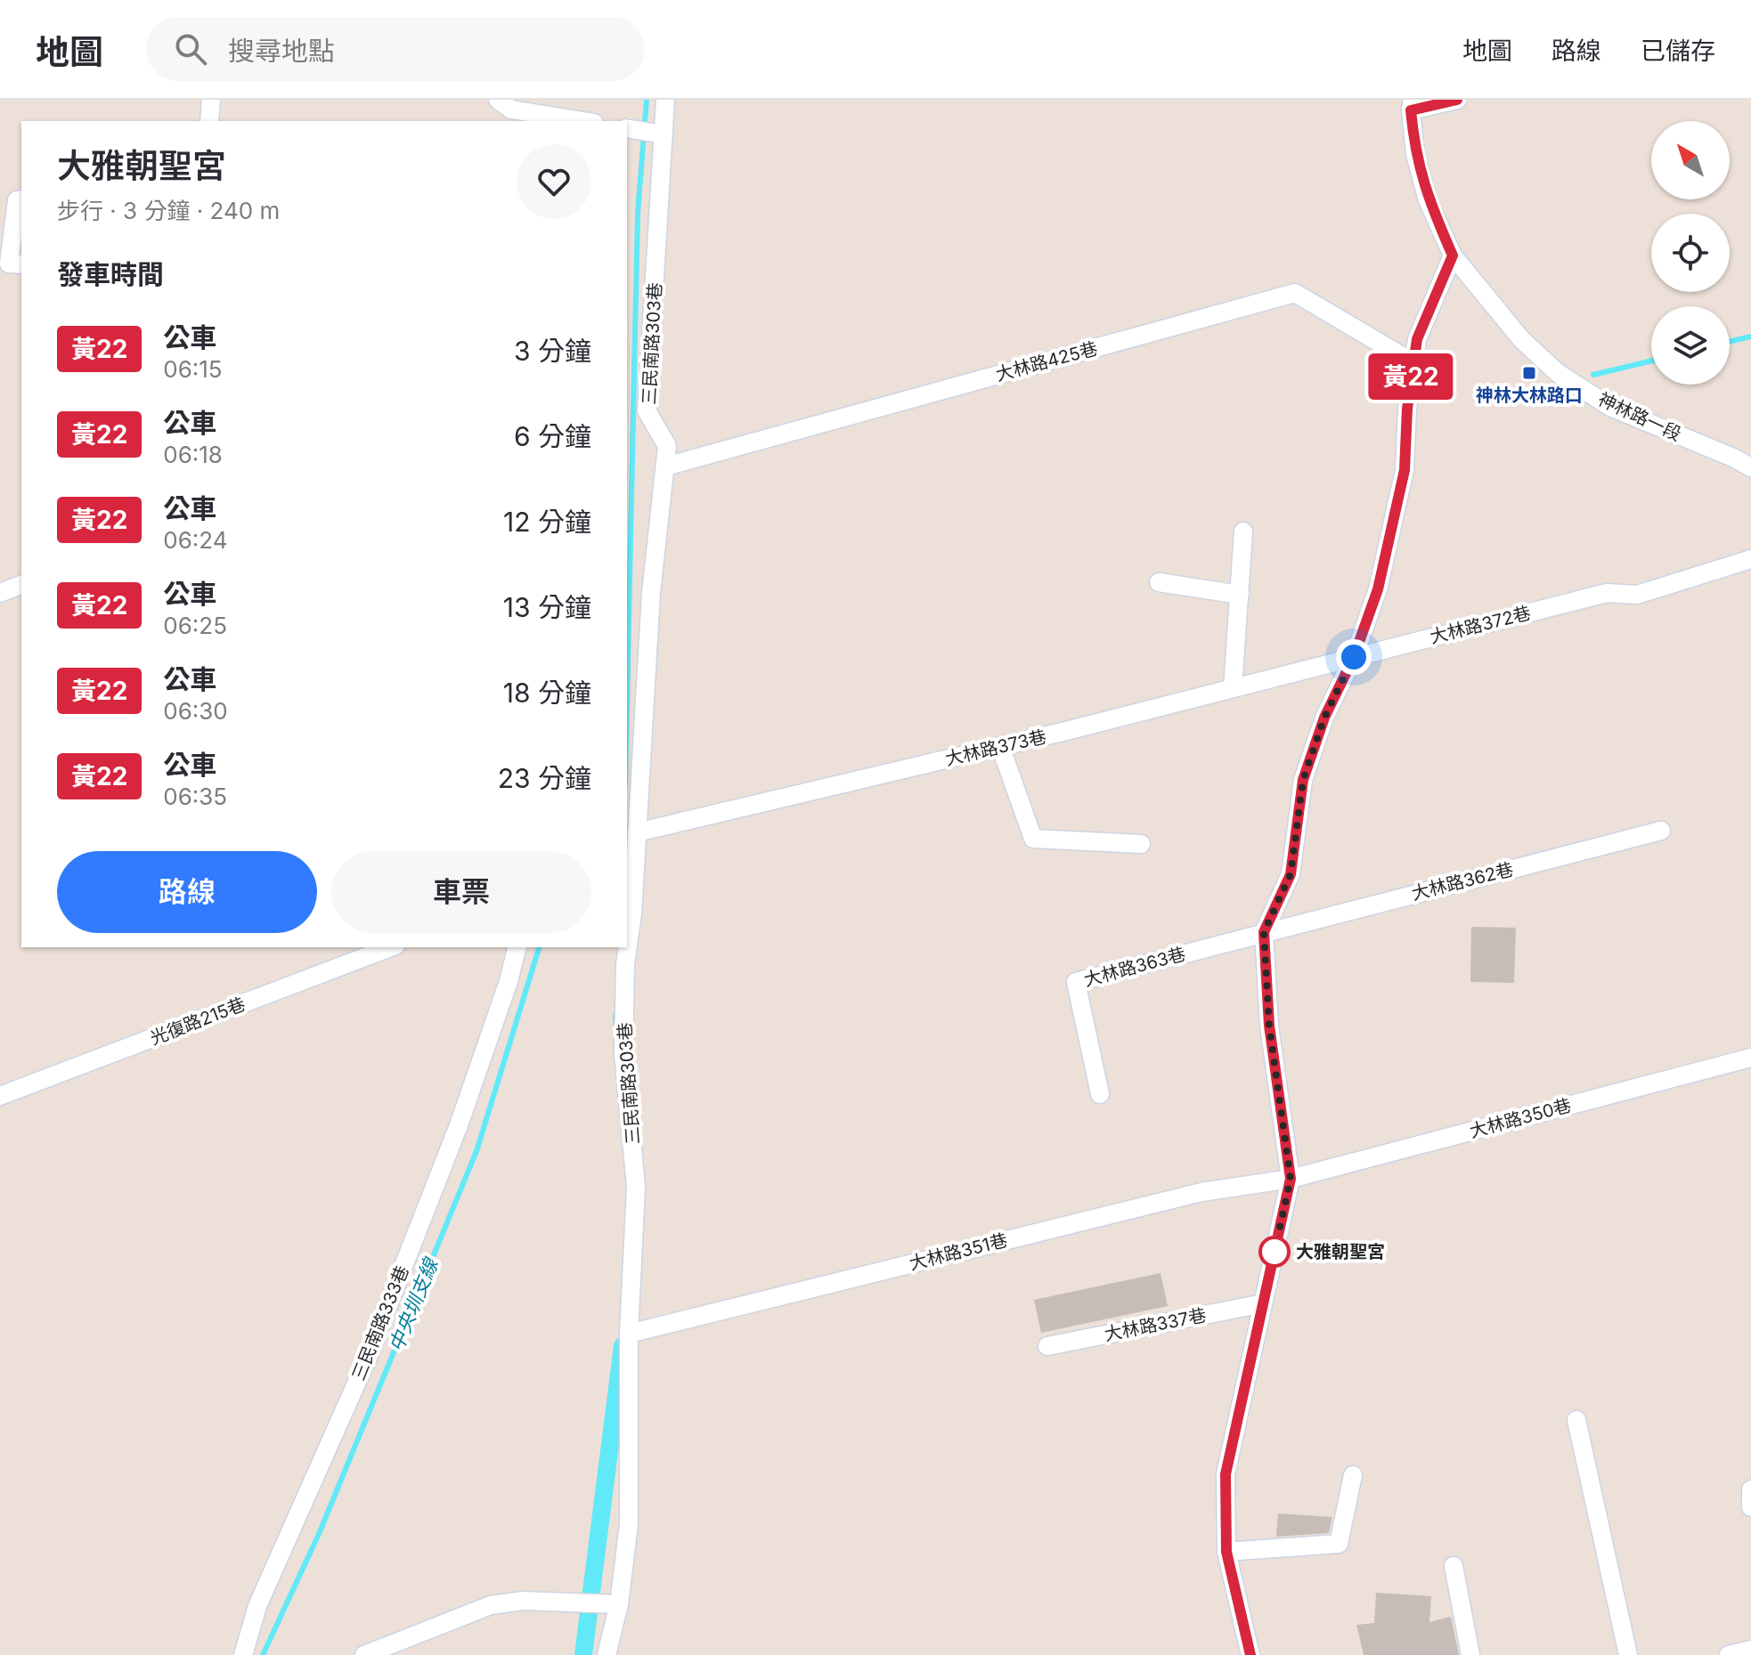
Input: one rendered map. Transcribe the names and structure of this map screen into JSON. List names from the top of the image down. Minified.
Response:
{"streets":{"street":["三民南路303巷","大林路425巷","神林路一段","大林路372巷","大林路373巷","大林路362巷","大林路363巷","光復路215巷","大林路350巷","大林路351巷","三民南路333巷","大林路337巷"]},"crossings":[["三民南路303巷","大林路425巷"],["三民南路303巷","大林路373巷"],["三民南路303巷","大林路351巷"],["大林路372巷","大林路373巷"],["大林路362巷","大林路363巷"],["大林路350巷","大林路351巷"]],"water":["中央圳支線"],"places":{"transit":["神林大林路口"],"other":["大雅朝聖宮"]},"lines":["bus line 黃22"],"north":"top left","page":{"header":"地圖","search":"搜尋地點","nav":["地圖","路線","已儲存"],"on_map":"黃22","heading":[["大雅朝聖宮","步行 · 3 分鐘 · 240 m"],"發車時間"],"list":[{"mark":"黃22","name":"公車","note":"06:15","value":"3 分鐘"},{"mark":"黃22","name":"公車","note":"06:18","value":"6 分鐘"},{"mark":"黃22","name":"公車","note":"06:24","value":"12 分鐘"},{"mark":"黃22","name":"公車","note":"06:25","value":"13 分鐘"},{"mark":"黃22","name":"公車","note":"06:30","value":"18 分鐘"},{"mark":"黃22","name":"公車","note":"06:35","value":"23 分鐘"}],"buttons":["路線","車票"]}}
